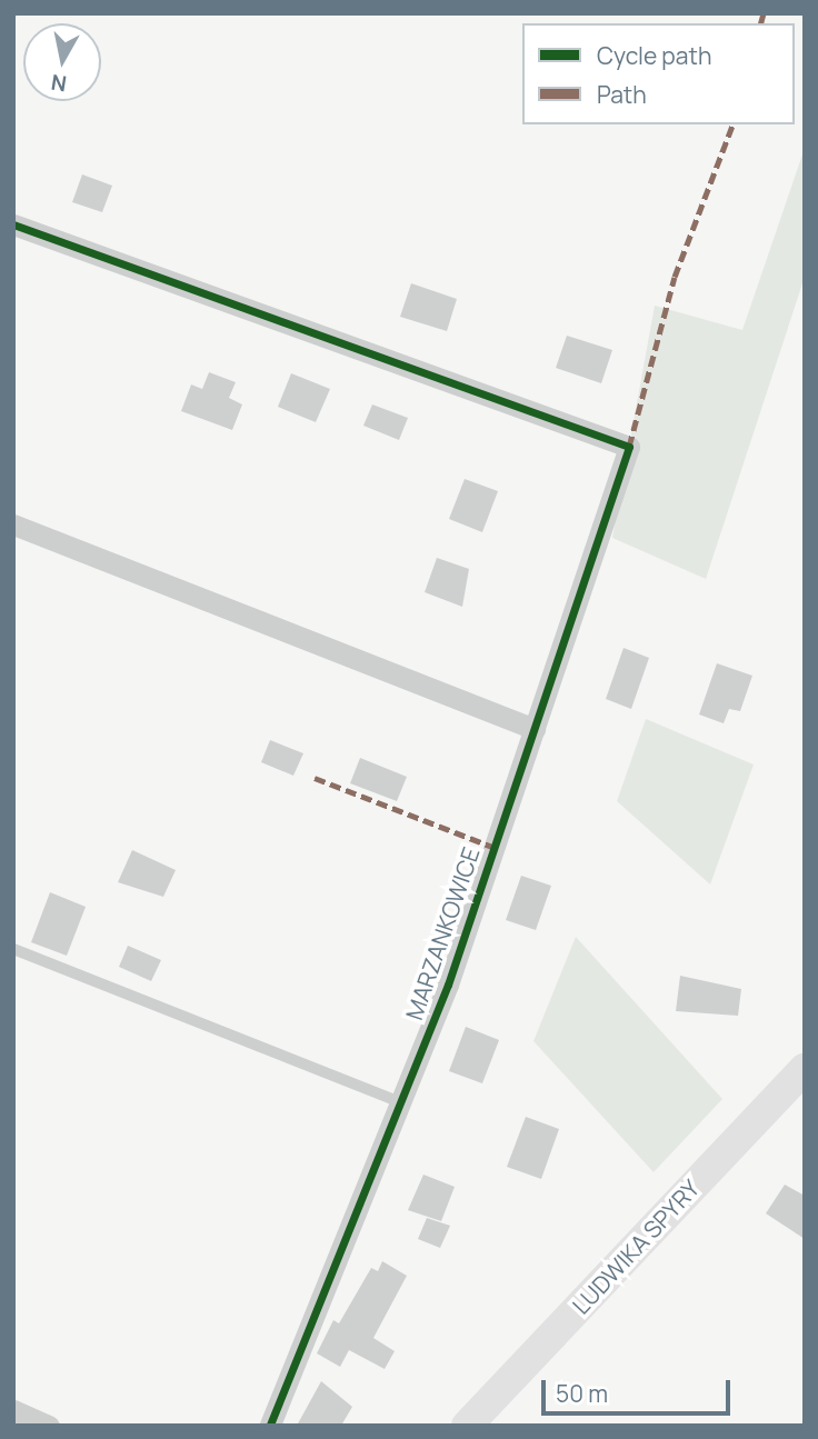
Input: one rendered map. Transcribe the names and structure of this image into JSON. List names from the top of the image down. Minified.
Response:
{"streets":{"main road":["LUDWIKA SPYRY"],"street":["MARZANKOWICE"]},"legend":["Cycle path","Path"],"scale_bar":"50 m","north":"bottom"}
